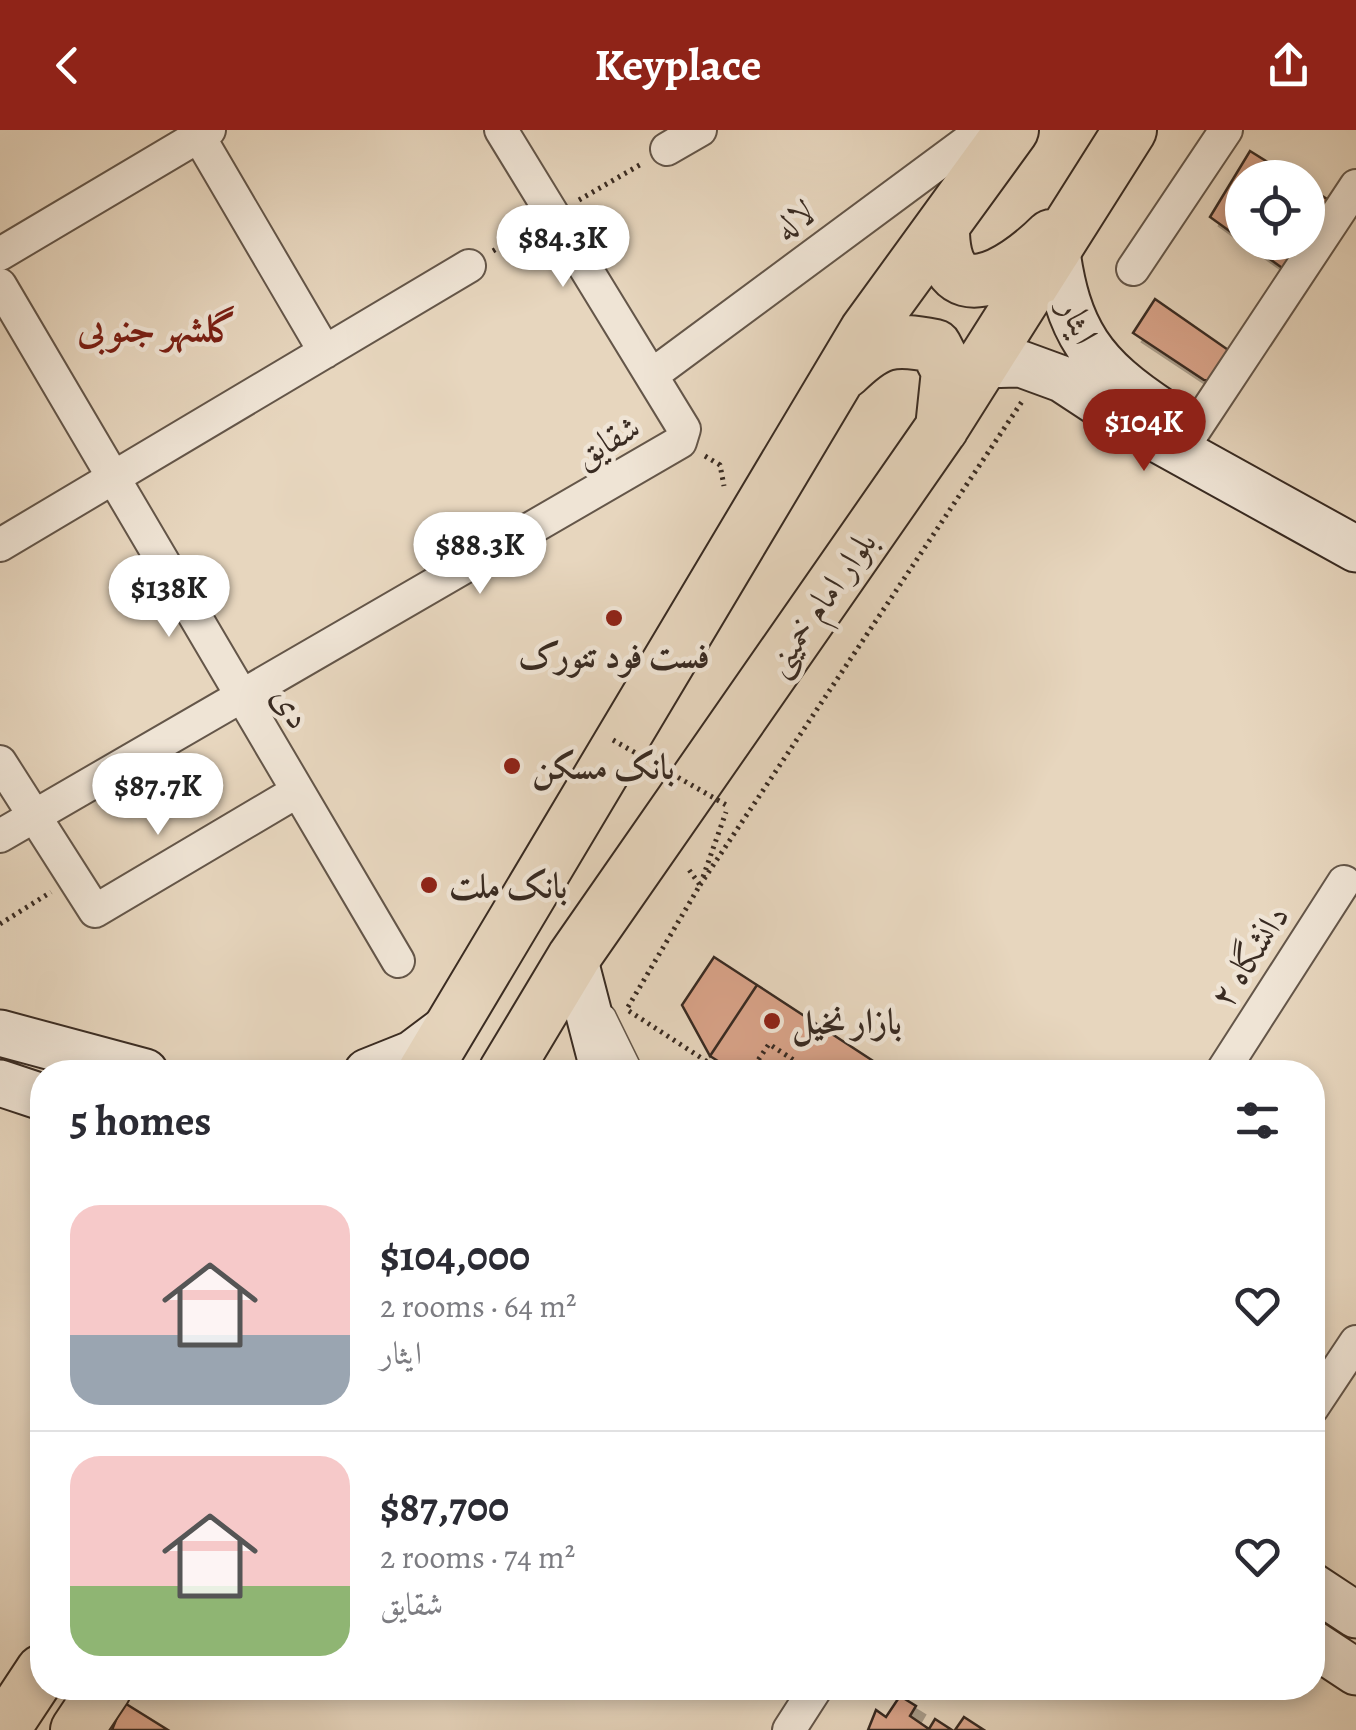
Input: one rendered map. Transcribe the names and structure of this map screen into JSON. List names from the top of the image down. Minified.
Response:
{"streets":{"main road":["بلوار امام خمینی"],"street":["لاله","ایثار","شقایق","دی","دانشگاه ۲"]},"crossings":[["لاله","شقایق"],["ایثار","بلوار امام خمینی"],["شقایق","دی"]],"districts":["گلشهر جنوبی"],"places":["فست فود تنورک","بانک مسکن","بانک ملت","بازار نخیل"],"page":{"header":"Keyplace","price":["$84.3K","$104K","$88.3K","$138K","$87.7K"],"heading":"5 homes","list":[{"name":"$104,000","note":"2 rooms · 64 m² · ایثار"},{"name":"$87,700","note":"2 rooms · 74 m² · شقایق"}]}}
